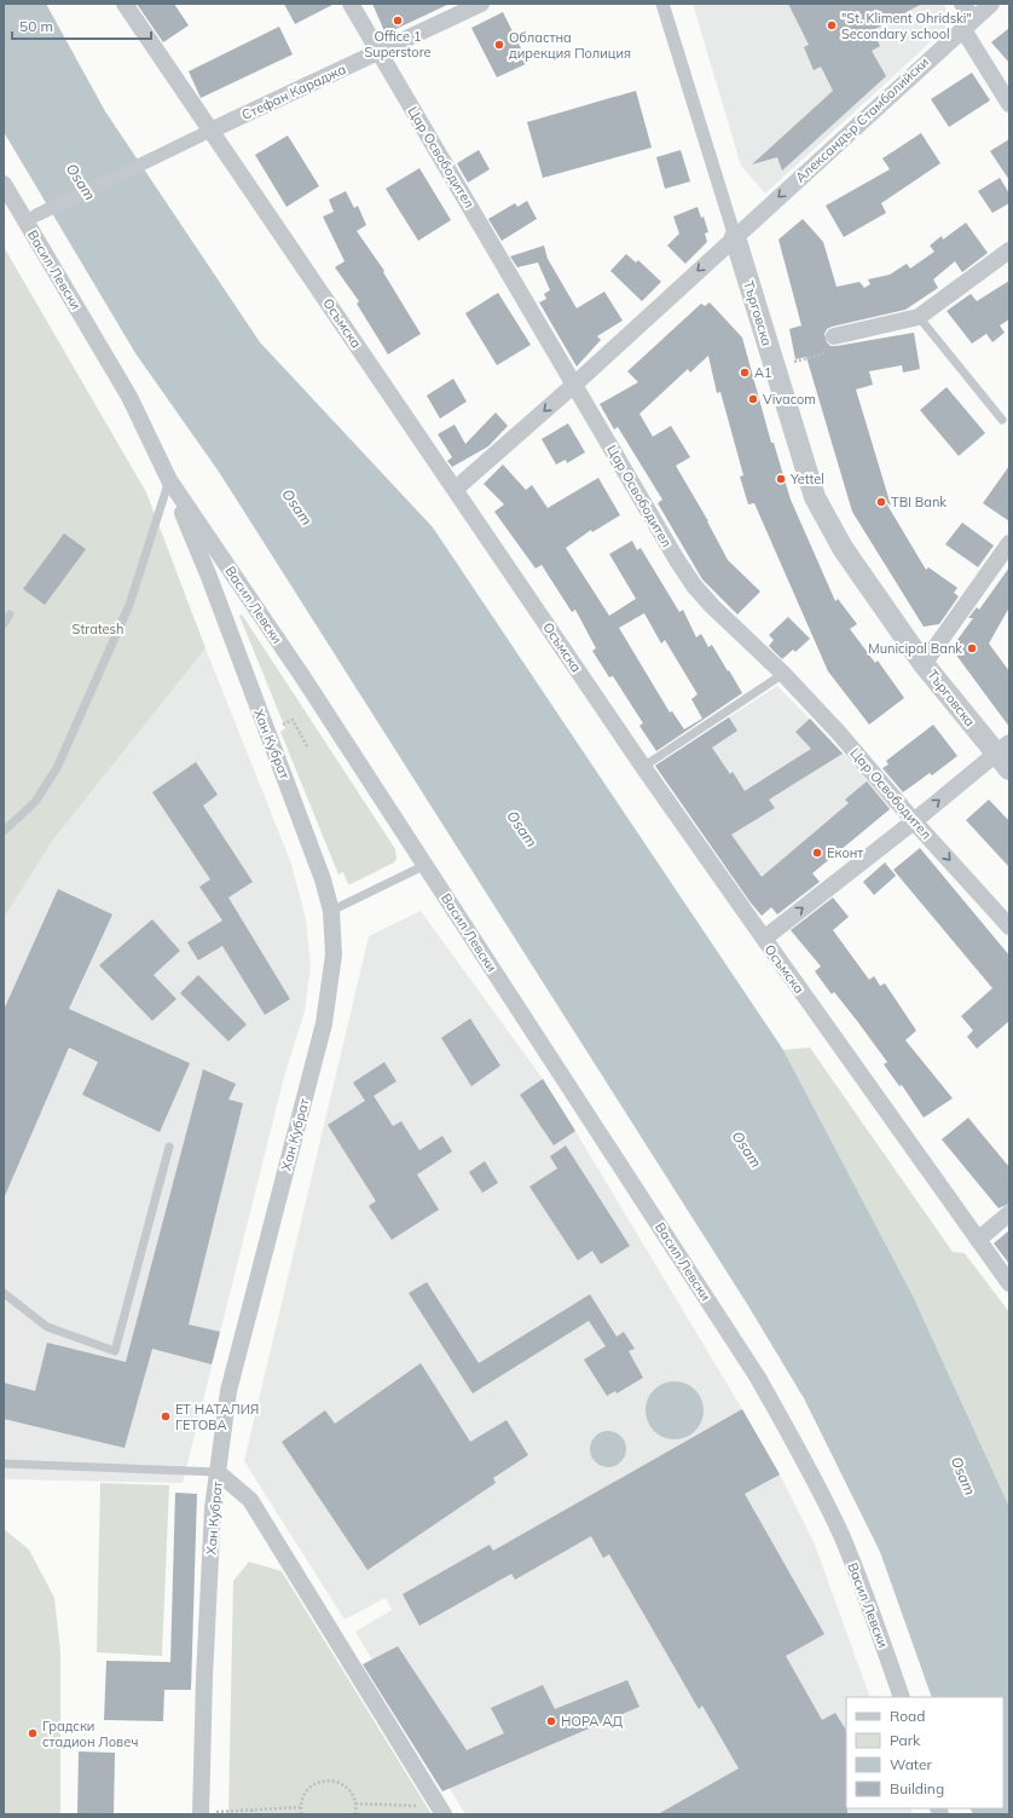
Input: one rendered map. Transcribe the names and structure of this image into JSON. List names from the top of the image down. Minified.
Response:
{"streets":{"street":["Стефан Караджа","Александър Стамболийски","Цар Освободител","Васил Левски","Търговска","Осъмска","Хан Кубрат"]},"crossings":[["Стефан Караджа","Цар Освободител"],["Стефан Караджа","Осъмска"],["Александър Стамболийски","Цар Освободител"],["Александър Стамболийски","Търговска"],["Александър Стамболийски","Осъмска"],["Васил Левски","Хан Кубрат"]],"one_way":["Александър Стамболийски"],"water":["Osam"],"parks":["Stratesh"],"places":["Office 1 Superstore","\"St. Kliment Ohridski\" Secondary school","Областна дирекция Полиция","A1","Vivacom","Yettel","TBI Bank","Municipal Bank","Еконт","ЕТ НАТАЛИЯ ГЕТОВА","НОРА АД","Градски стадион Ловеч"],"legend":["Road","Park","Water","Building"],"scale_bar":"50 m"}
